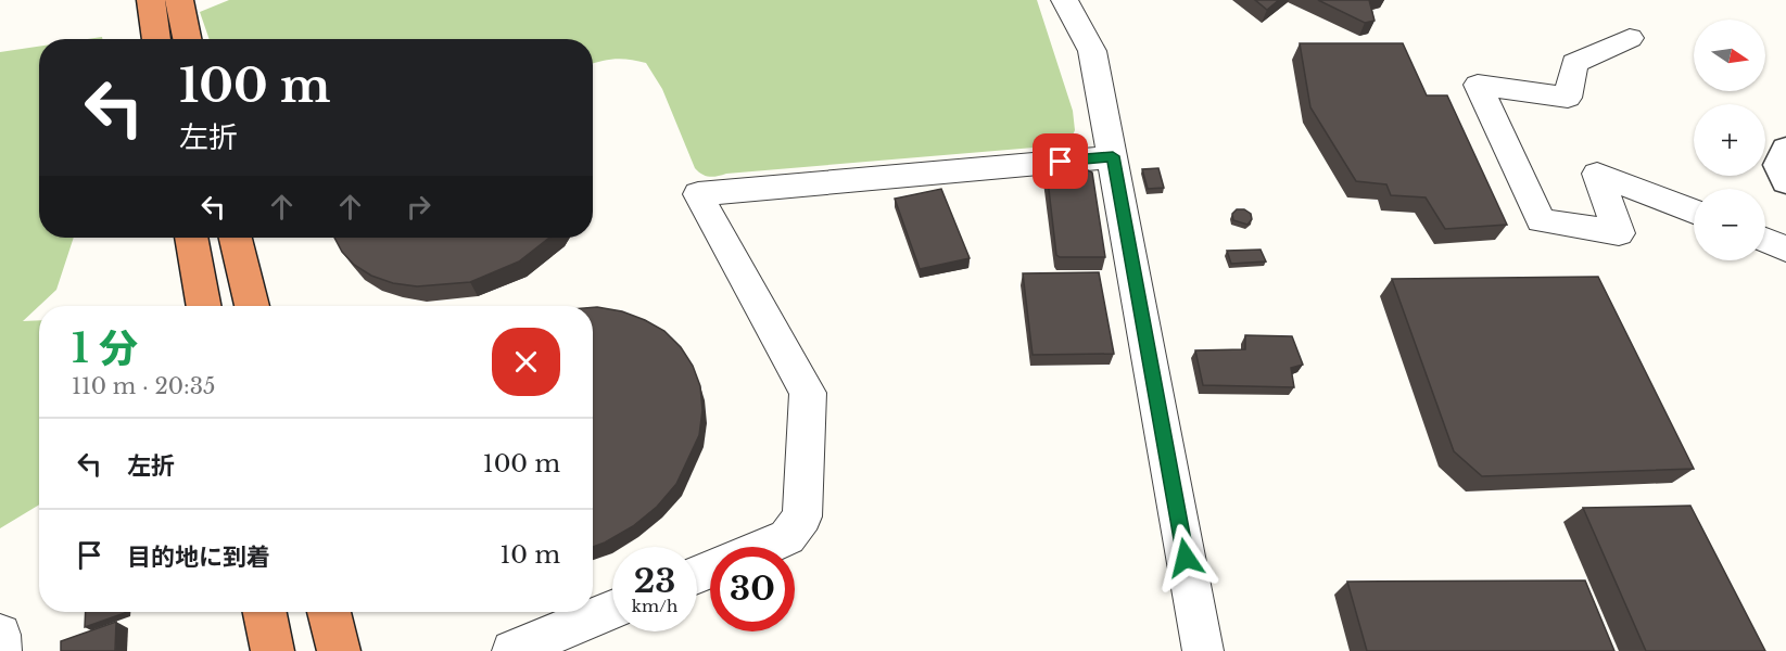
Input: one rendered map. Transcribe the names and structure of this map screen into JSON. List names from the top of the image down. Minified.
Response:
{"north":"right","page":{"map_buttons":["+","−"],"turn":["100 m","左折"],"heading":["1 分","110 m · 20:35"],"list":[{"name":"左折","value":"100 m"},{"name":"目的地に到着","value":"10 m"}],"speed":"23 km/h","limit":"30"}}
